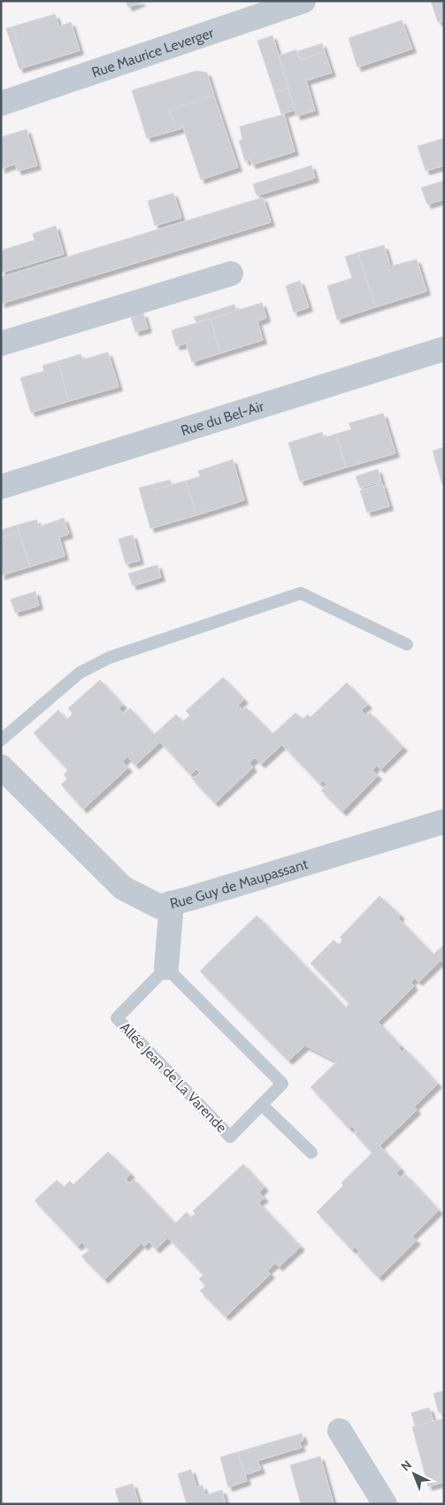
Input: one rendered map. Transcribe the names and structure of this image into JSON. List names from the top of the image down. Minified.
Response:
{"streets":{"street":["Rue Maurice Leverger","Rue du Bel-Air","Rue Guy de Maupassant"],"lane":["Allée Jean de La Varende"]},"north":"top left"}
